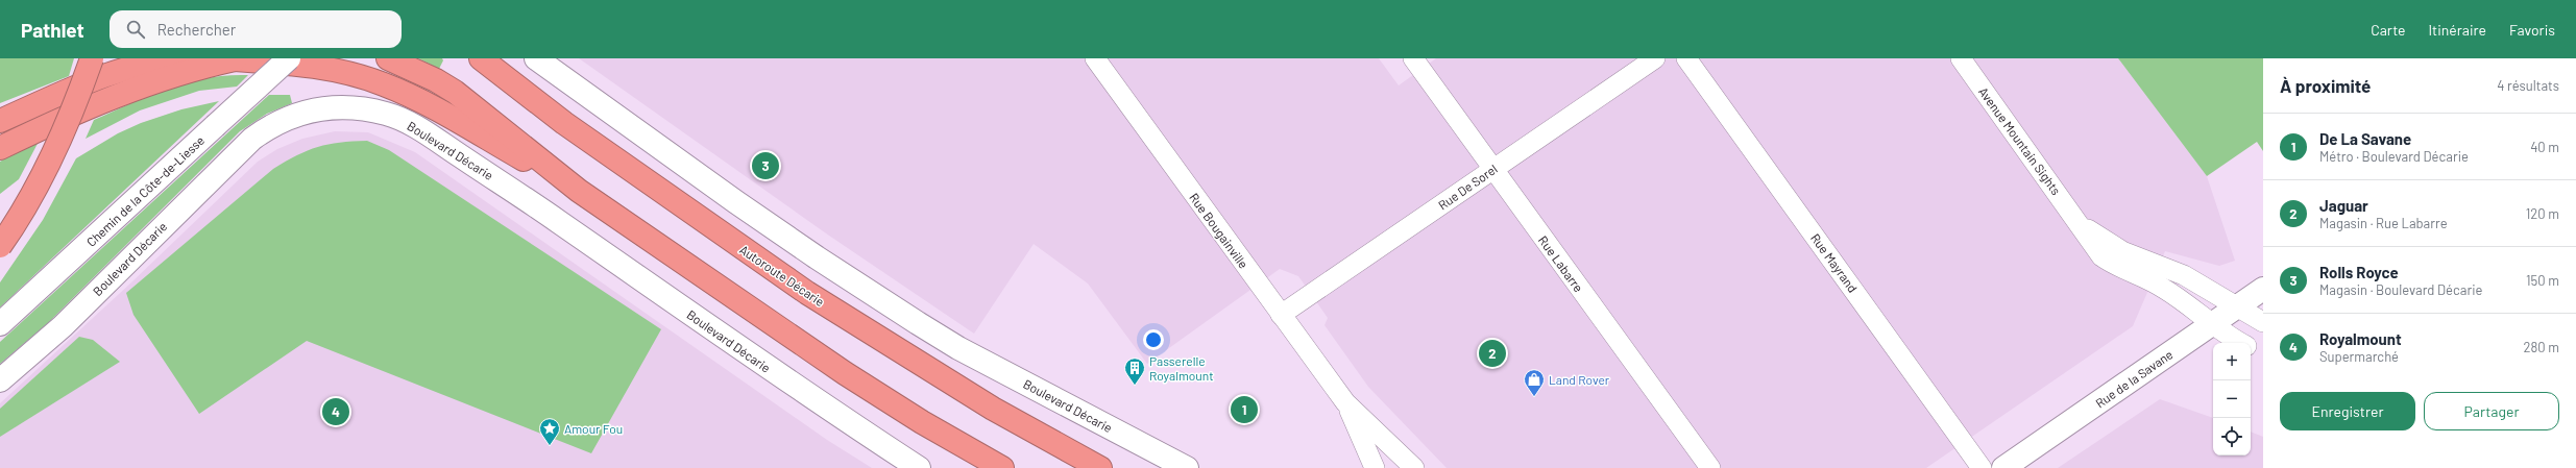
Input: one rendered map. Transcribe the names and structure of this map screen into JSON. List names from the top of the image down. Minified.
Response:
{"streets":{"highway":["Autoroute Décarie"],"main road":["Boulevard Décarie","Chemin de la Côte-de-Liesse","Rue de la Savane"],"street":["Avenue Mountain Sights","Rue De Sorel","Rue Bougainville","Rue Mayrand","Rue Labarre"]},"crossings":[["Avenue Mountain Sights","Rue de la Savane"],["Rue De Sorel","Rue Bougainville"],["Rue De Sorel","Rue Labarre"]],"places":{"building":["Passerelle Royalmount"],"shop":["Land Rover"],"place":["Amour Fou"]},"page":{"header":"Pathlet","search":"Rechercher","nav":["Carte","Itinéraire","Favoris"],"heading":["À proximité","4 résultats"],"list":[{"mark":"1","name":"De La Savane","note":"Métro · Boulevard Décarie","value":"40 m"},{"mark":"2","name":"Jaguar","note":"Magasin · Rue Labarre","value":"120 m"},{"mark":"3","name":"Rolls Royce","note":"Magasin · Boulevard Décarie","value":"150 m"},{"mark":"4","name":"Royalmount","note":"Supermarché","value":"280 m"}],"pins":["3","2","1","4"],"map_buttons":["+","−"],"buttons":["Enregistrer","Partager"]}}
